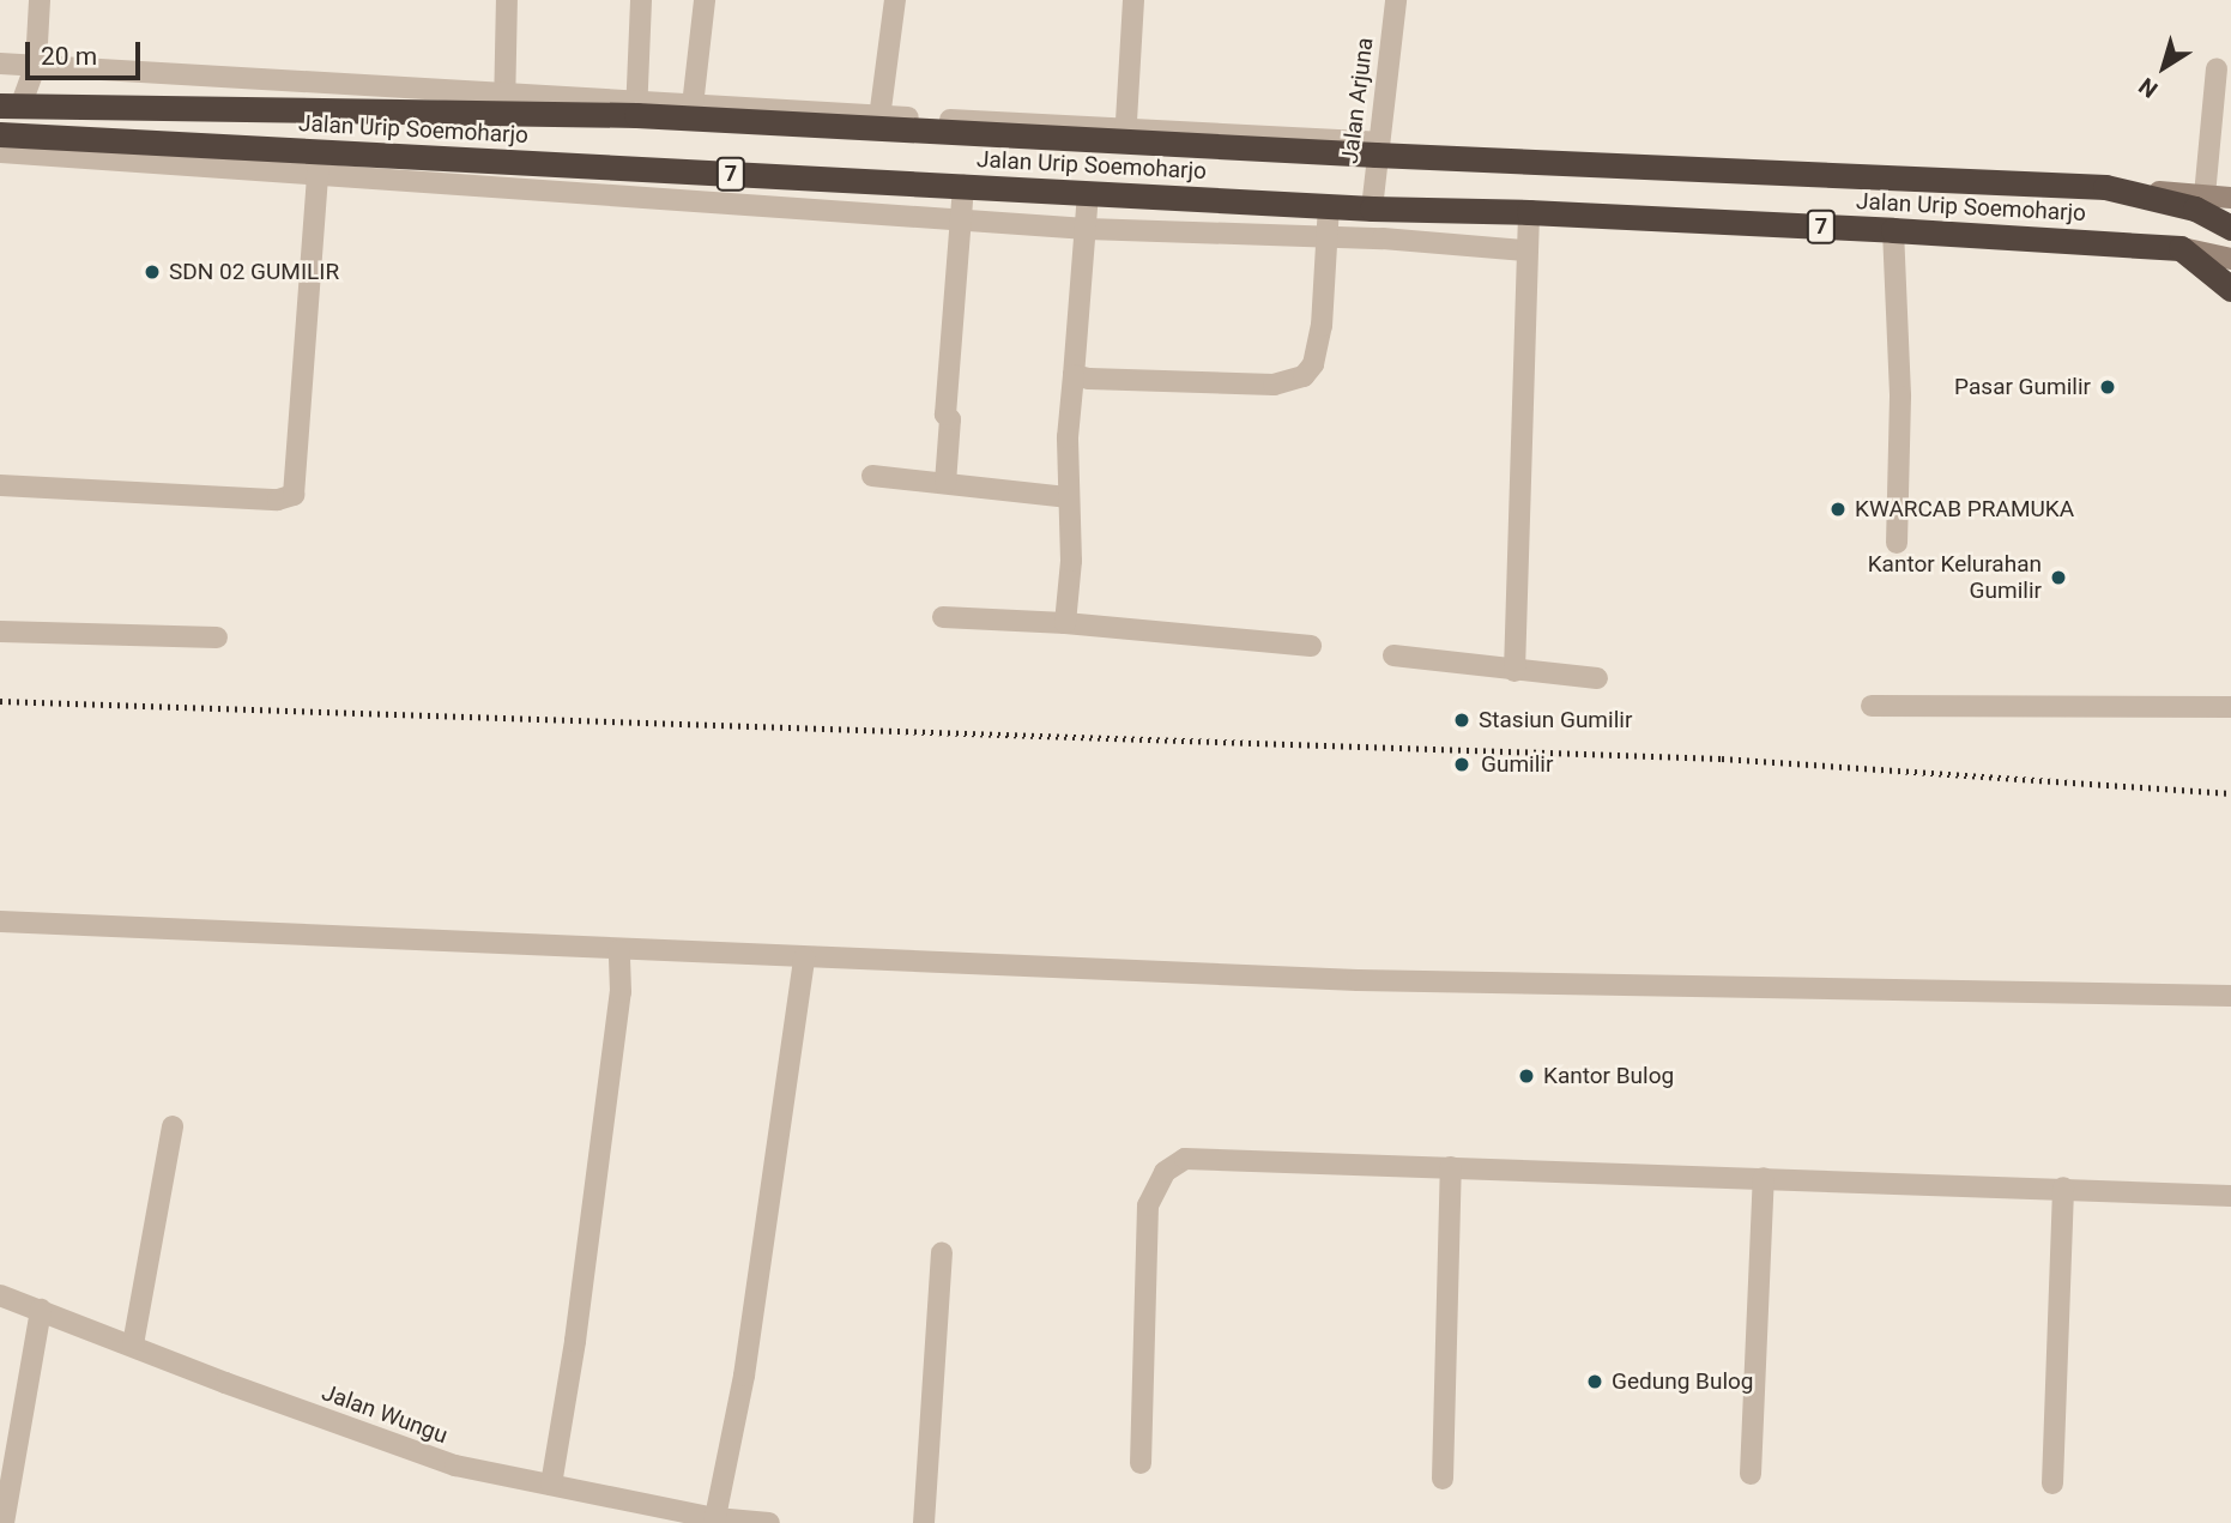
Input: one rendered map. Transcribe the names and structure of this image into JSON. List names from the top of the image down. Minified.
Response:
{"streets":{"highway":["Jalan Urip Soemoharjo","7"],"street":["Jalan Arjuna","Jalan Wungu"]},"crossings":[["Jalan Arjuna","Jalan Urip Soemoharjo"],["Jalan Urip Soemoharjo","7"]],"places":["SDN 02 GUMILIR","Pasar Gumilir","KWARCAB PRAMUKA","Kantor Kelurahan Gumilir","Stasiun Gumilir","Gumilir","Kantor Bulog","Gedung Bulog"],"scale_bar":"20 m","north":"bottom left"}
